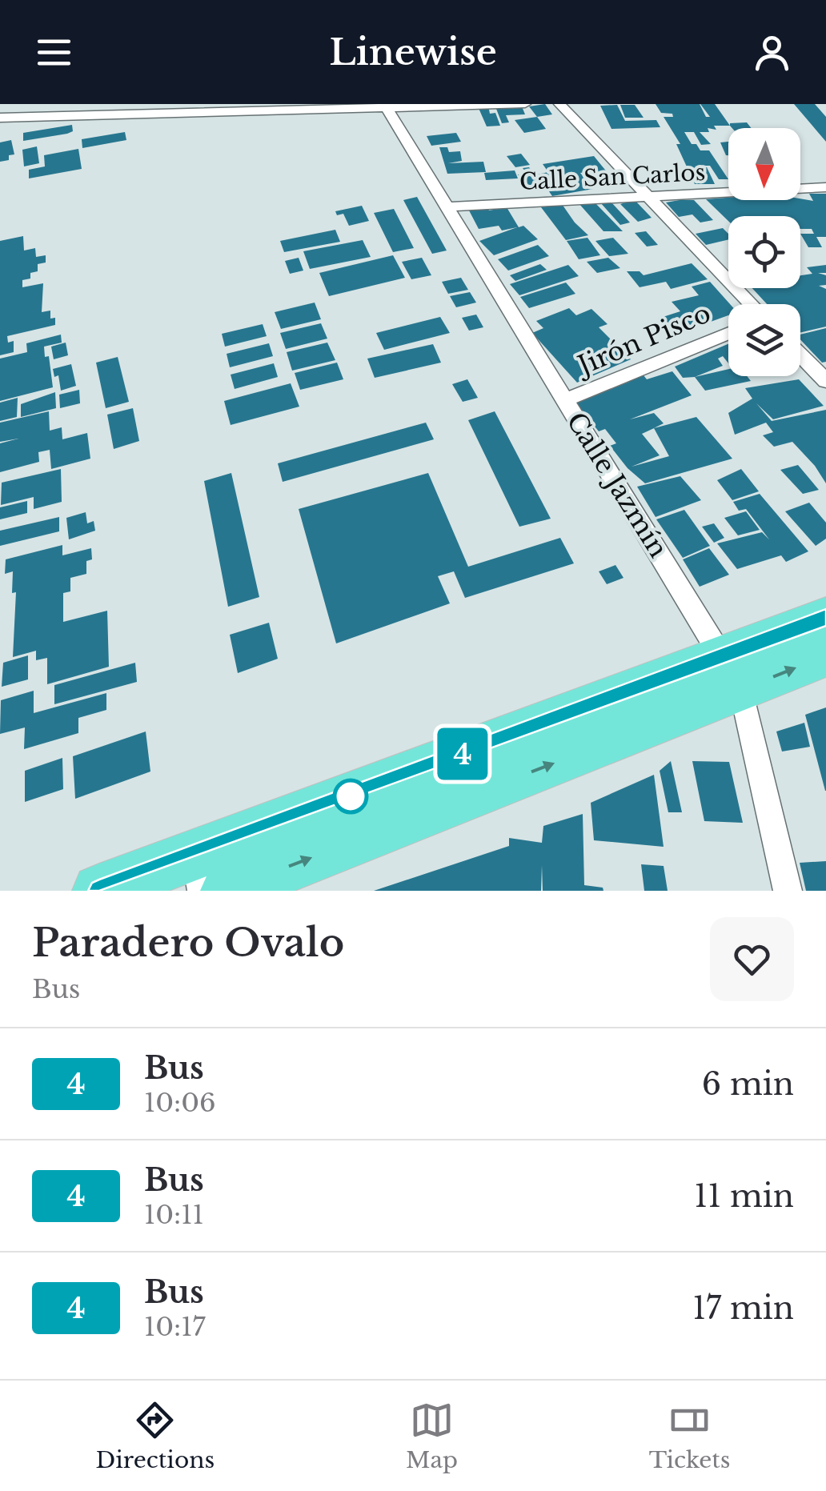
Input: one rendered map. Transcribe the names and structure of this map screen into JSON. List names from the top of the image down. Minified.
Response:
{"streets":{"street":["Calle San Carlos","Jirón Pisco","Calle Jazmín"]},"crossings":[["Calle San Carlos","Calle Jazmín"],["Jirón Pisco","Calle Jazmín"]],"lines":["bus line 4"],"north":"bottom","page":{"header":"Linewise","on_map":"4","heading":["Paradero Ovalo","Bus"],"list":[{"mark":"4","name":"Bus","note":"10:06","value":"6 min"},{"mark":"4","name":"Bus","note":"10:11","value":"11 min"},{"mark":"4","name":"Bus","note":"10:17","value":"17 min"}],"tabs":["Directions","Map","Tickets"]}}
